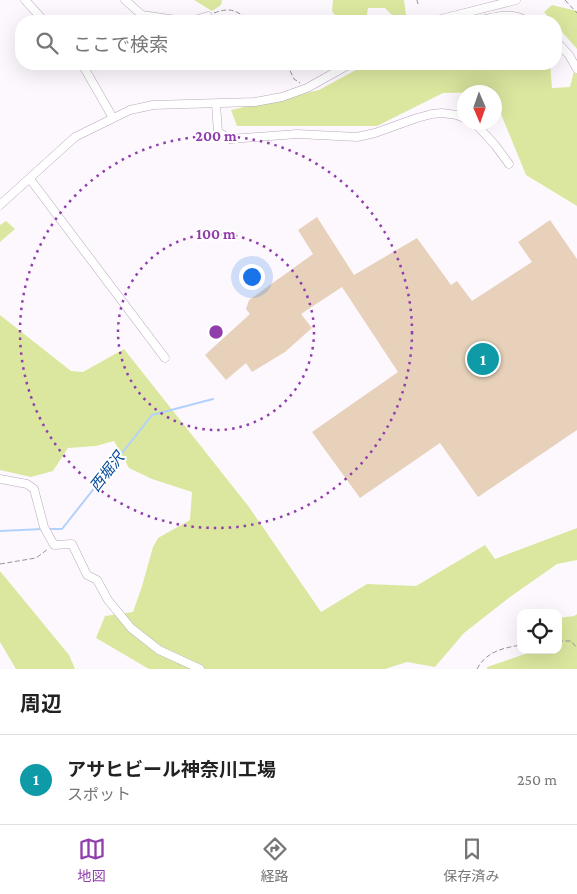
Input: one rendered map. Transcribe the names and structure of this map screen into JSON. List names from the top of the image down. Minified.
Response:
{"water":["西堀沢"],"north":"bottom","page":{"search":"ここで検索","pins":"1","heading":"周辺","list":[{"mark":"1","name":"アサヒビール神奈川工場","note":"スポット","value":"250 m"}],"nav":["地図","経路","保存済み"]},"rings":["200 m","100 m"]}
